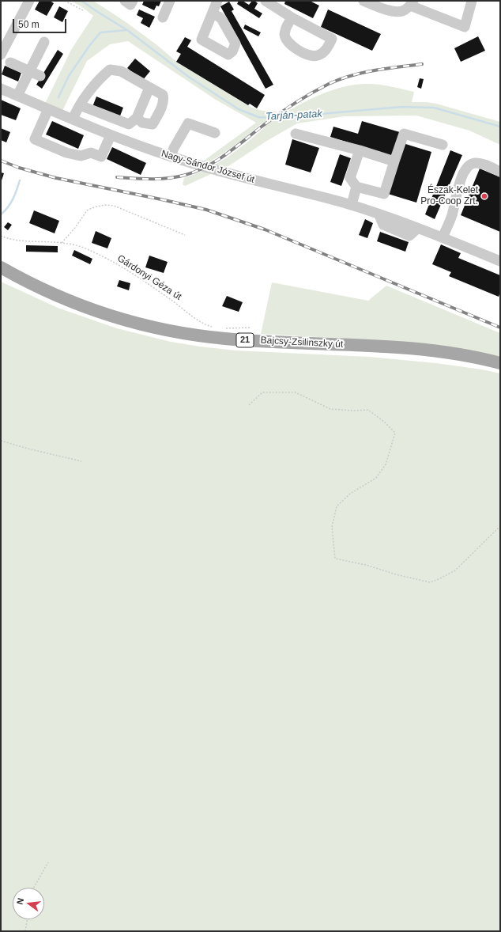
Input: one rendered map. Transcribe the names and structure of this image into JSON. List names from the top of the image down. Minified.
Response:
{"streets":{"main road":["21","Bajcsy-Zsilinszky út"],"street":["Nagy-Sándor József út"],"path":["Gárdonyi Géza út"]},"water":["Tarján-patak"],"places":["Észak-Kelet Pro-Coop Zrt."],"scale_bar":"50 m","north":"left"}
